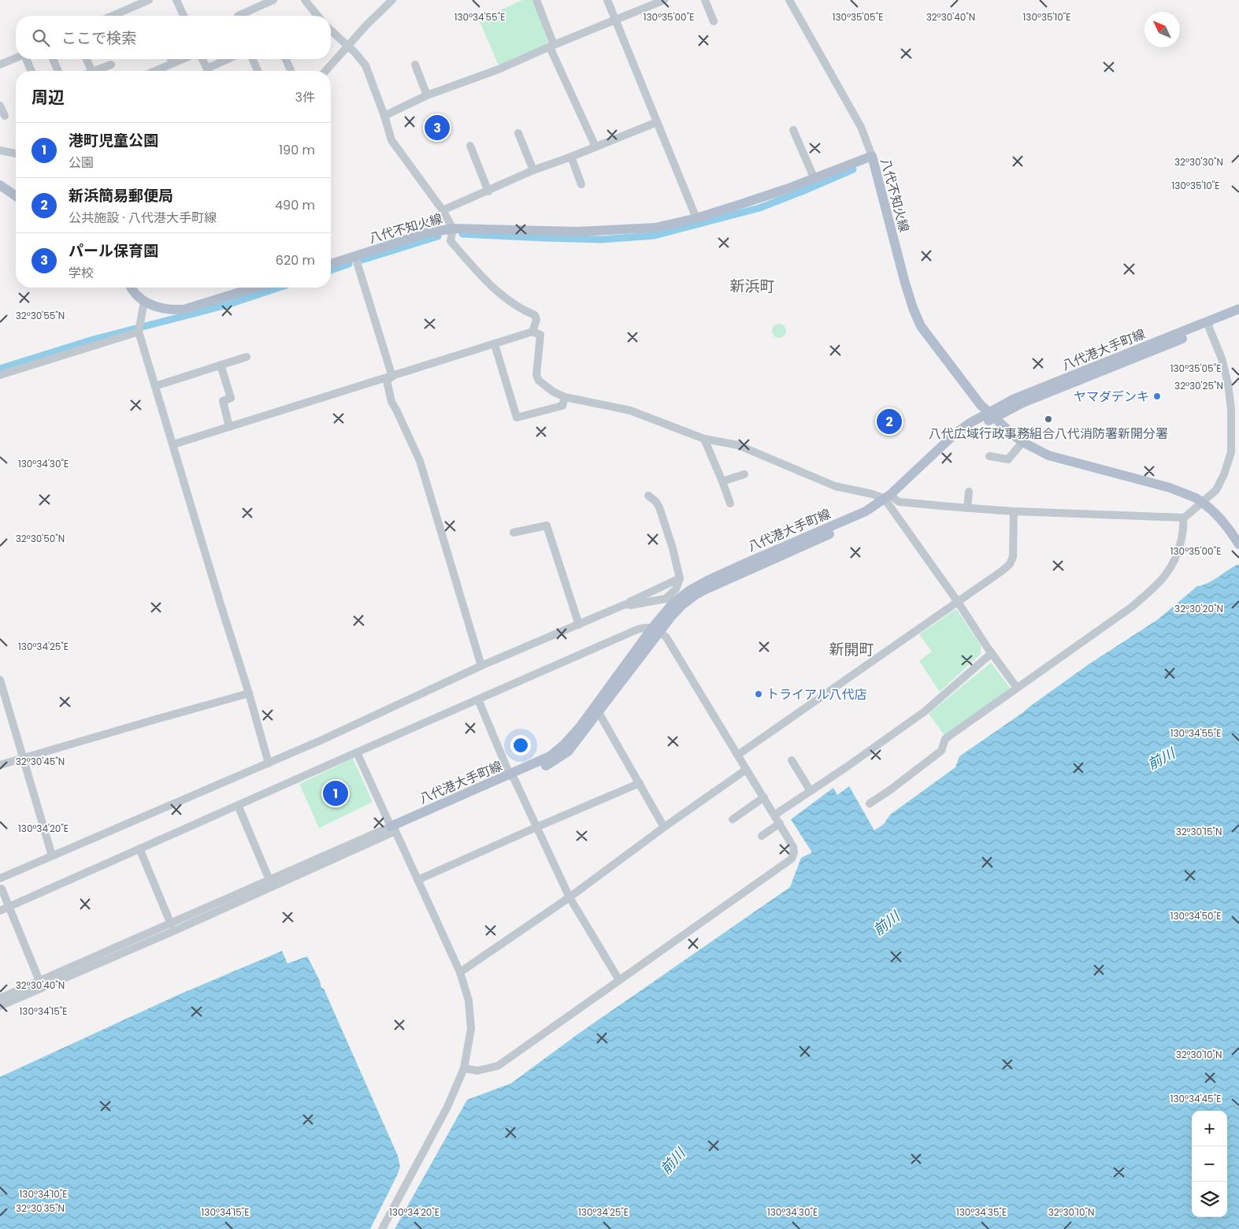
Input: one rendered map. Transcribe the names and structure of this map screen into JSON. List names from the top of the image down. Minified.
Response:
{"streets":{"main road":["八代不知火線","八代港大手町線"]},"crossings":[["八代不知火線","八代港大手町線"]],"districts":["新浜町","新開町"],"water":["前川"],"places":["ヤマダデンキ","八代広域行政事務組合八代消防署新開分署","トライアル八代店"],"north":"top left","page":{"search":"ここで検索","heading":["周辺","3件"],"pins":["3","2","1"],"list":[{"mark":"1","name":"港町児童公園","note":"公園","value":"190 m"},{"mark":"2","name":"新浜簡易郵便局","note":"公共施設 · 八代港大手町線","value":"490 m"},{"mark":"3","name":"パール保育園","note":"学校","value":"620 m"}],"map_buttons":["+","−"]},"coordinates":["130°34'55\"E","130°35'00\"E","130°35'05\"E","130°35'10\"E","32°30'40\"N","32°30'30\"N","32°30'55\"N","32°30'25\"N","130°34'30\"E","32°30'50\"N","32°30'20\"N","130°34'25\"E","32°30'45\"N","130°34'20\"E","32°30'15\"N","130°34'50\"E","130°34'15\"E","32°30'10\"N","130°34'45\"E","130°34'10\"E","32°30'35\"N","130°34'35\"E"]}
